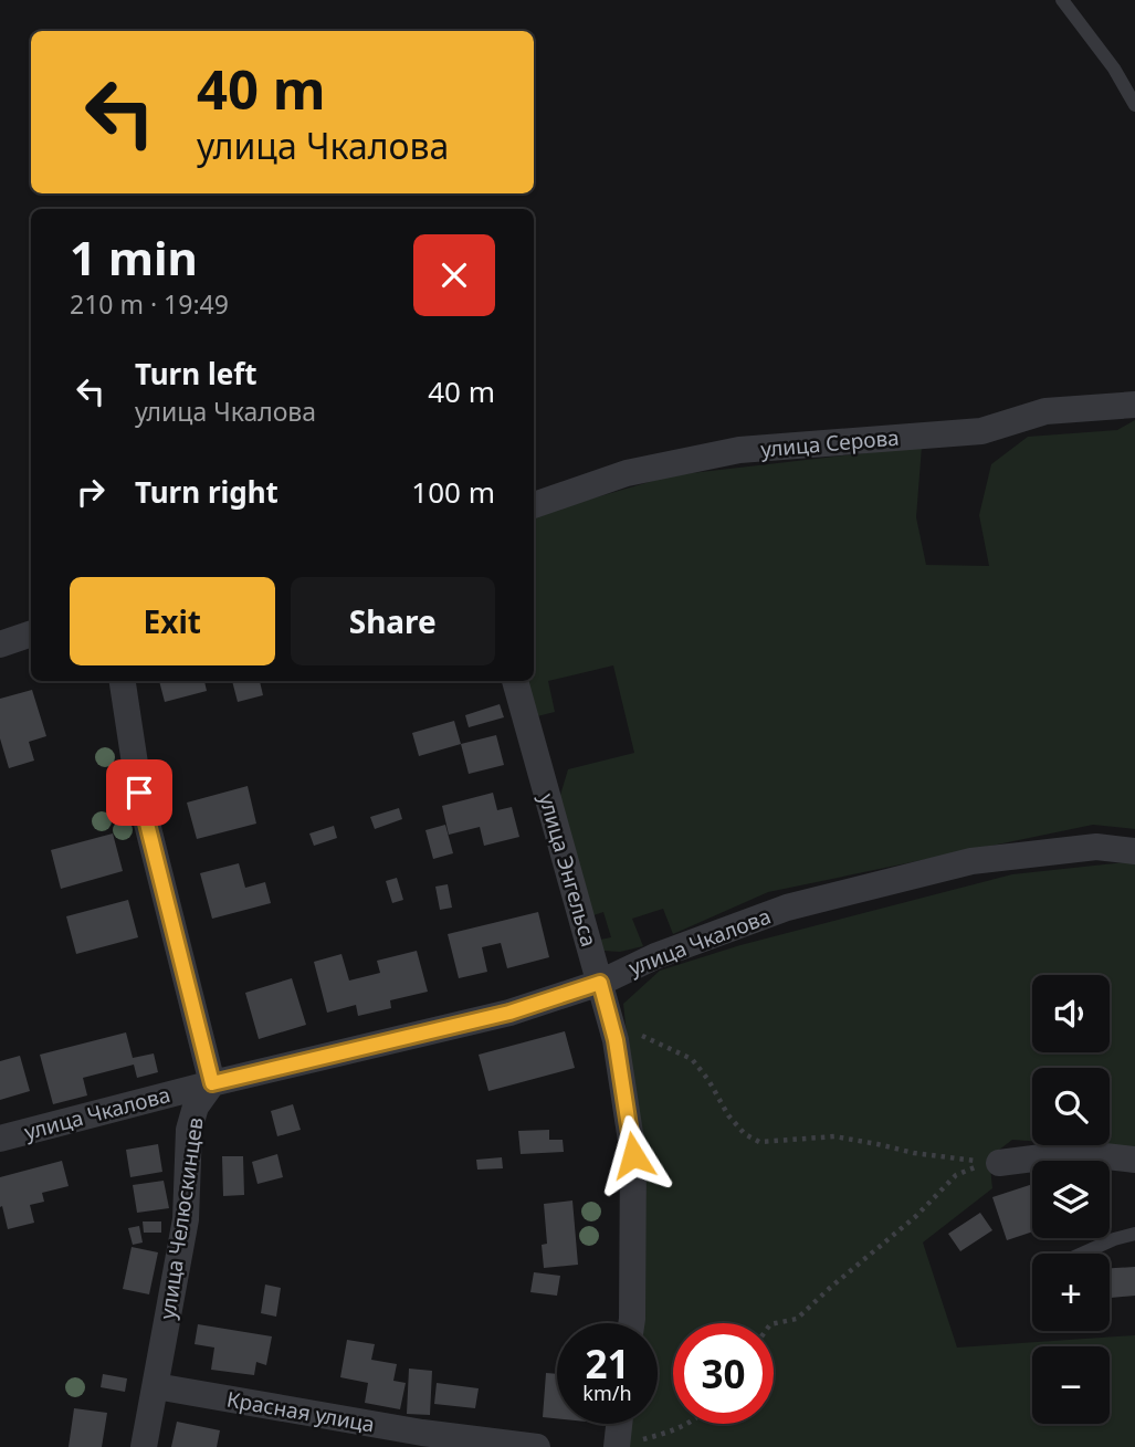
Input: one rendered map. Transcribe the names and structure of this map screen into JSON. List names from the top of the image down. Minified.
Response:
{"streets":{"street":["улица Серова","улица Энгельса","улица Чкалова","улица Челюскинцев","Красная улица"]},"crossings":[["улица Энгельса","улица Чкалова"],["улица Чкалова","улица Челюскинцев"],["улица Челюскинцев","Красная улица"]],"page":{"turn":["40 m","улица Чкалова"],"heading":["1 min","210 m · 19:49"],"list":[{"name":"Turn left","note":"улица Чкалова","value":"40 m"},{"name":"Turn right","value":"100 m"}],"buttons":["Exit","Share"],"map_buttons":["+","−"],"speed":"21 km/h","limit":"30"}}
